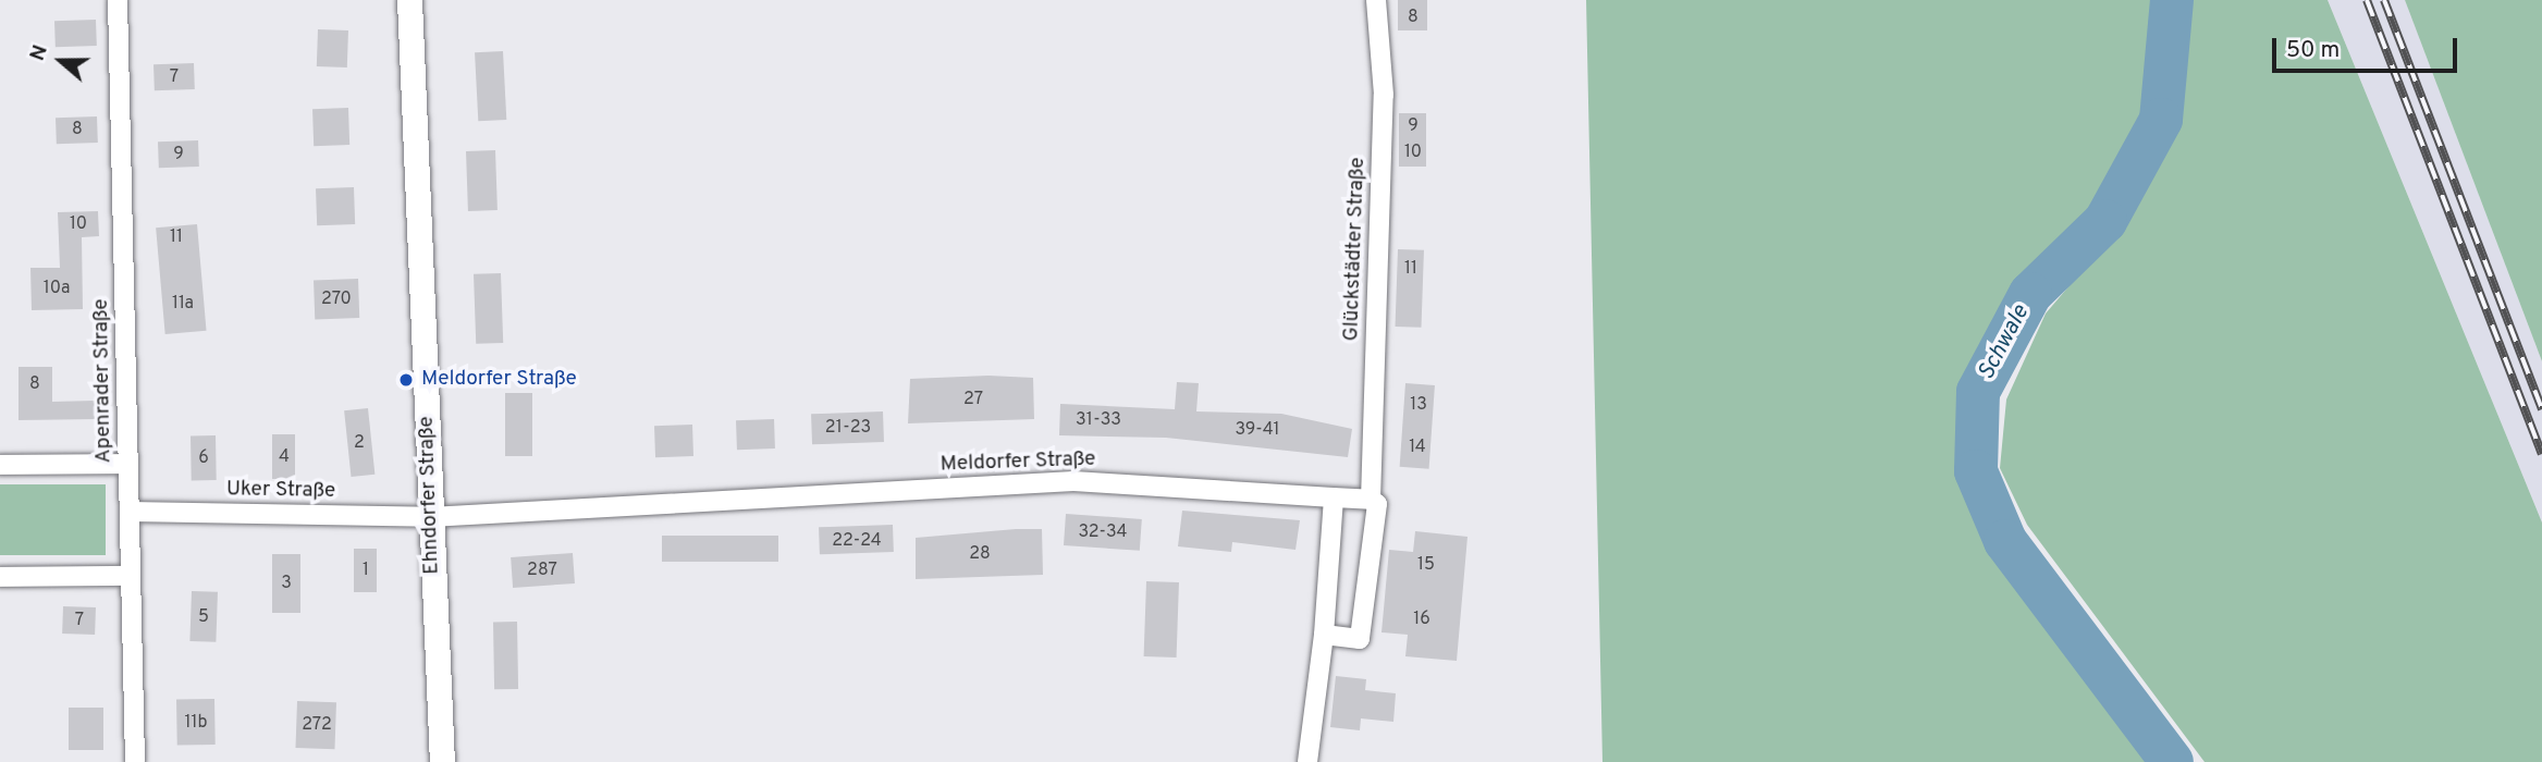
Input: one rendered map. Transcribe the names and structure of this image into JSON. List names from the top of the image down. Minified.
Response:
{"streets":{"street":["Glückstädter Straße","Apenrader Straße","Meldorfer Straße","Uker Straße","Ehndorfer Straße"]},"crossings":[["Apenrader Straße","Uker Straße"],["Meldorfer Straße","Uker Straße"],["Meldorfer Straße","Ehndorfer Straße"],["Uker Straße","Ehndorfer Straße"]],"water":["Schwale"],"places":["Meldorfer Straße"],"house_numbers":["8","7","9","8","10","9","10","11","11","10a","270","11a","8","27","13","31-33","21-23","39-41","2","14","4","6","32-34","22-24","28","15","1","287","3","5","16","7","11b","272"],"scale_bar":"50 m","north":"left"}
